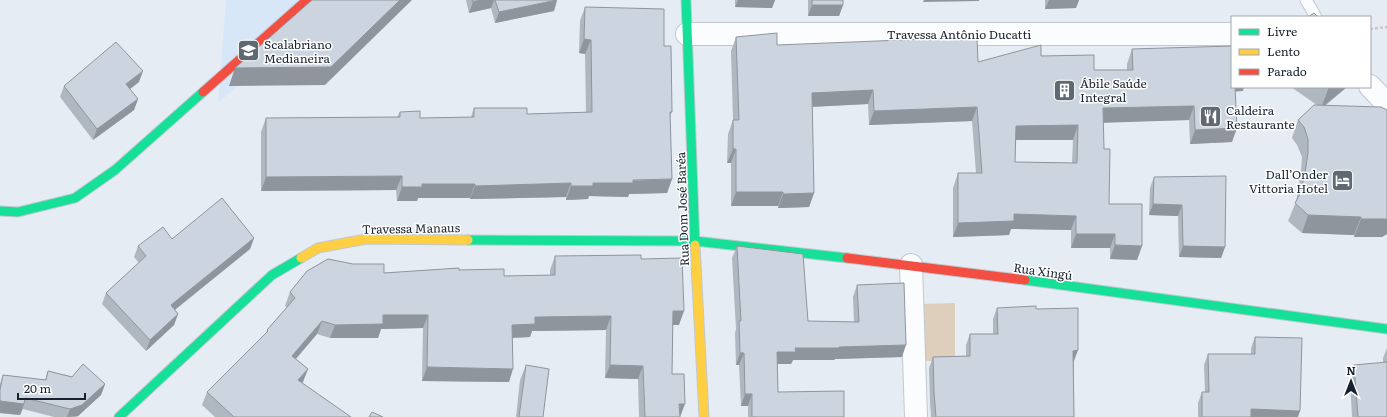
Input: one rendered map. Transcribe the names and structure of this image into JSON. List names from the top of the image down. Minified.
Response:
{"streets":{"street":["Travessa Antônio Ducatti","Rua Dom José Baréa","Travessa Manaus","Rua Xingú"]},"crossings":[["Travessa Antônio Ducatti","Rua Dom José Baréa"],["Rua Dom José Baréa","Travessa Manaus"],["Rua Dom José Baréa","Rua Xingú"],["Travessa Manaus","Rua Xingú"]],"places":{"school or university":["Scalabriano Medianeira"],"building":["Ábile Saúde Integral"],"restaurant":["Caldeira Restaurante"],"hotel":["Dall’Onder Vittoria Hotel"]},"legend":["Livre","Lento","Parado"],"scale_bar":"20 m","north":"top"}
